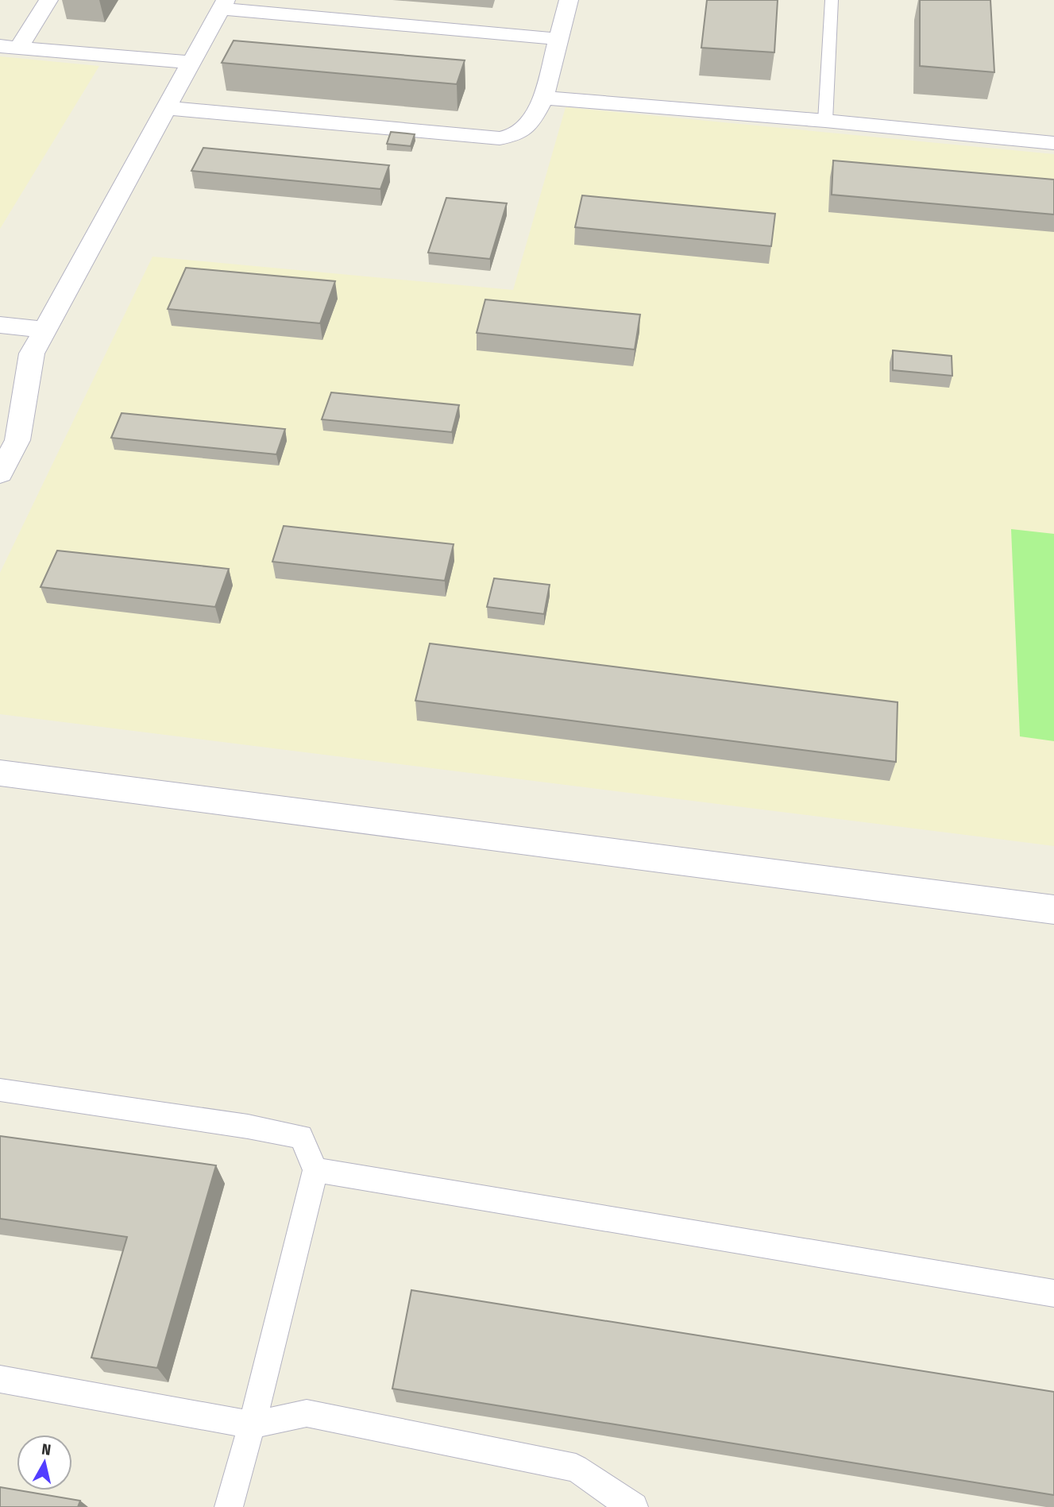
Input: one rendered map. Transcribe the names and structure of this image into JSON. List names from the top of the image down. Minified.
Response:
{"north":"top"}
